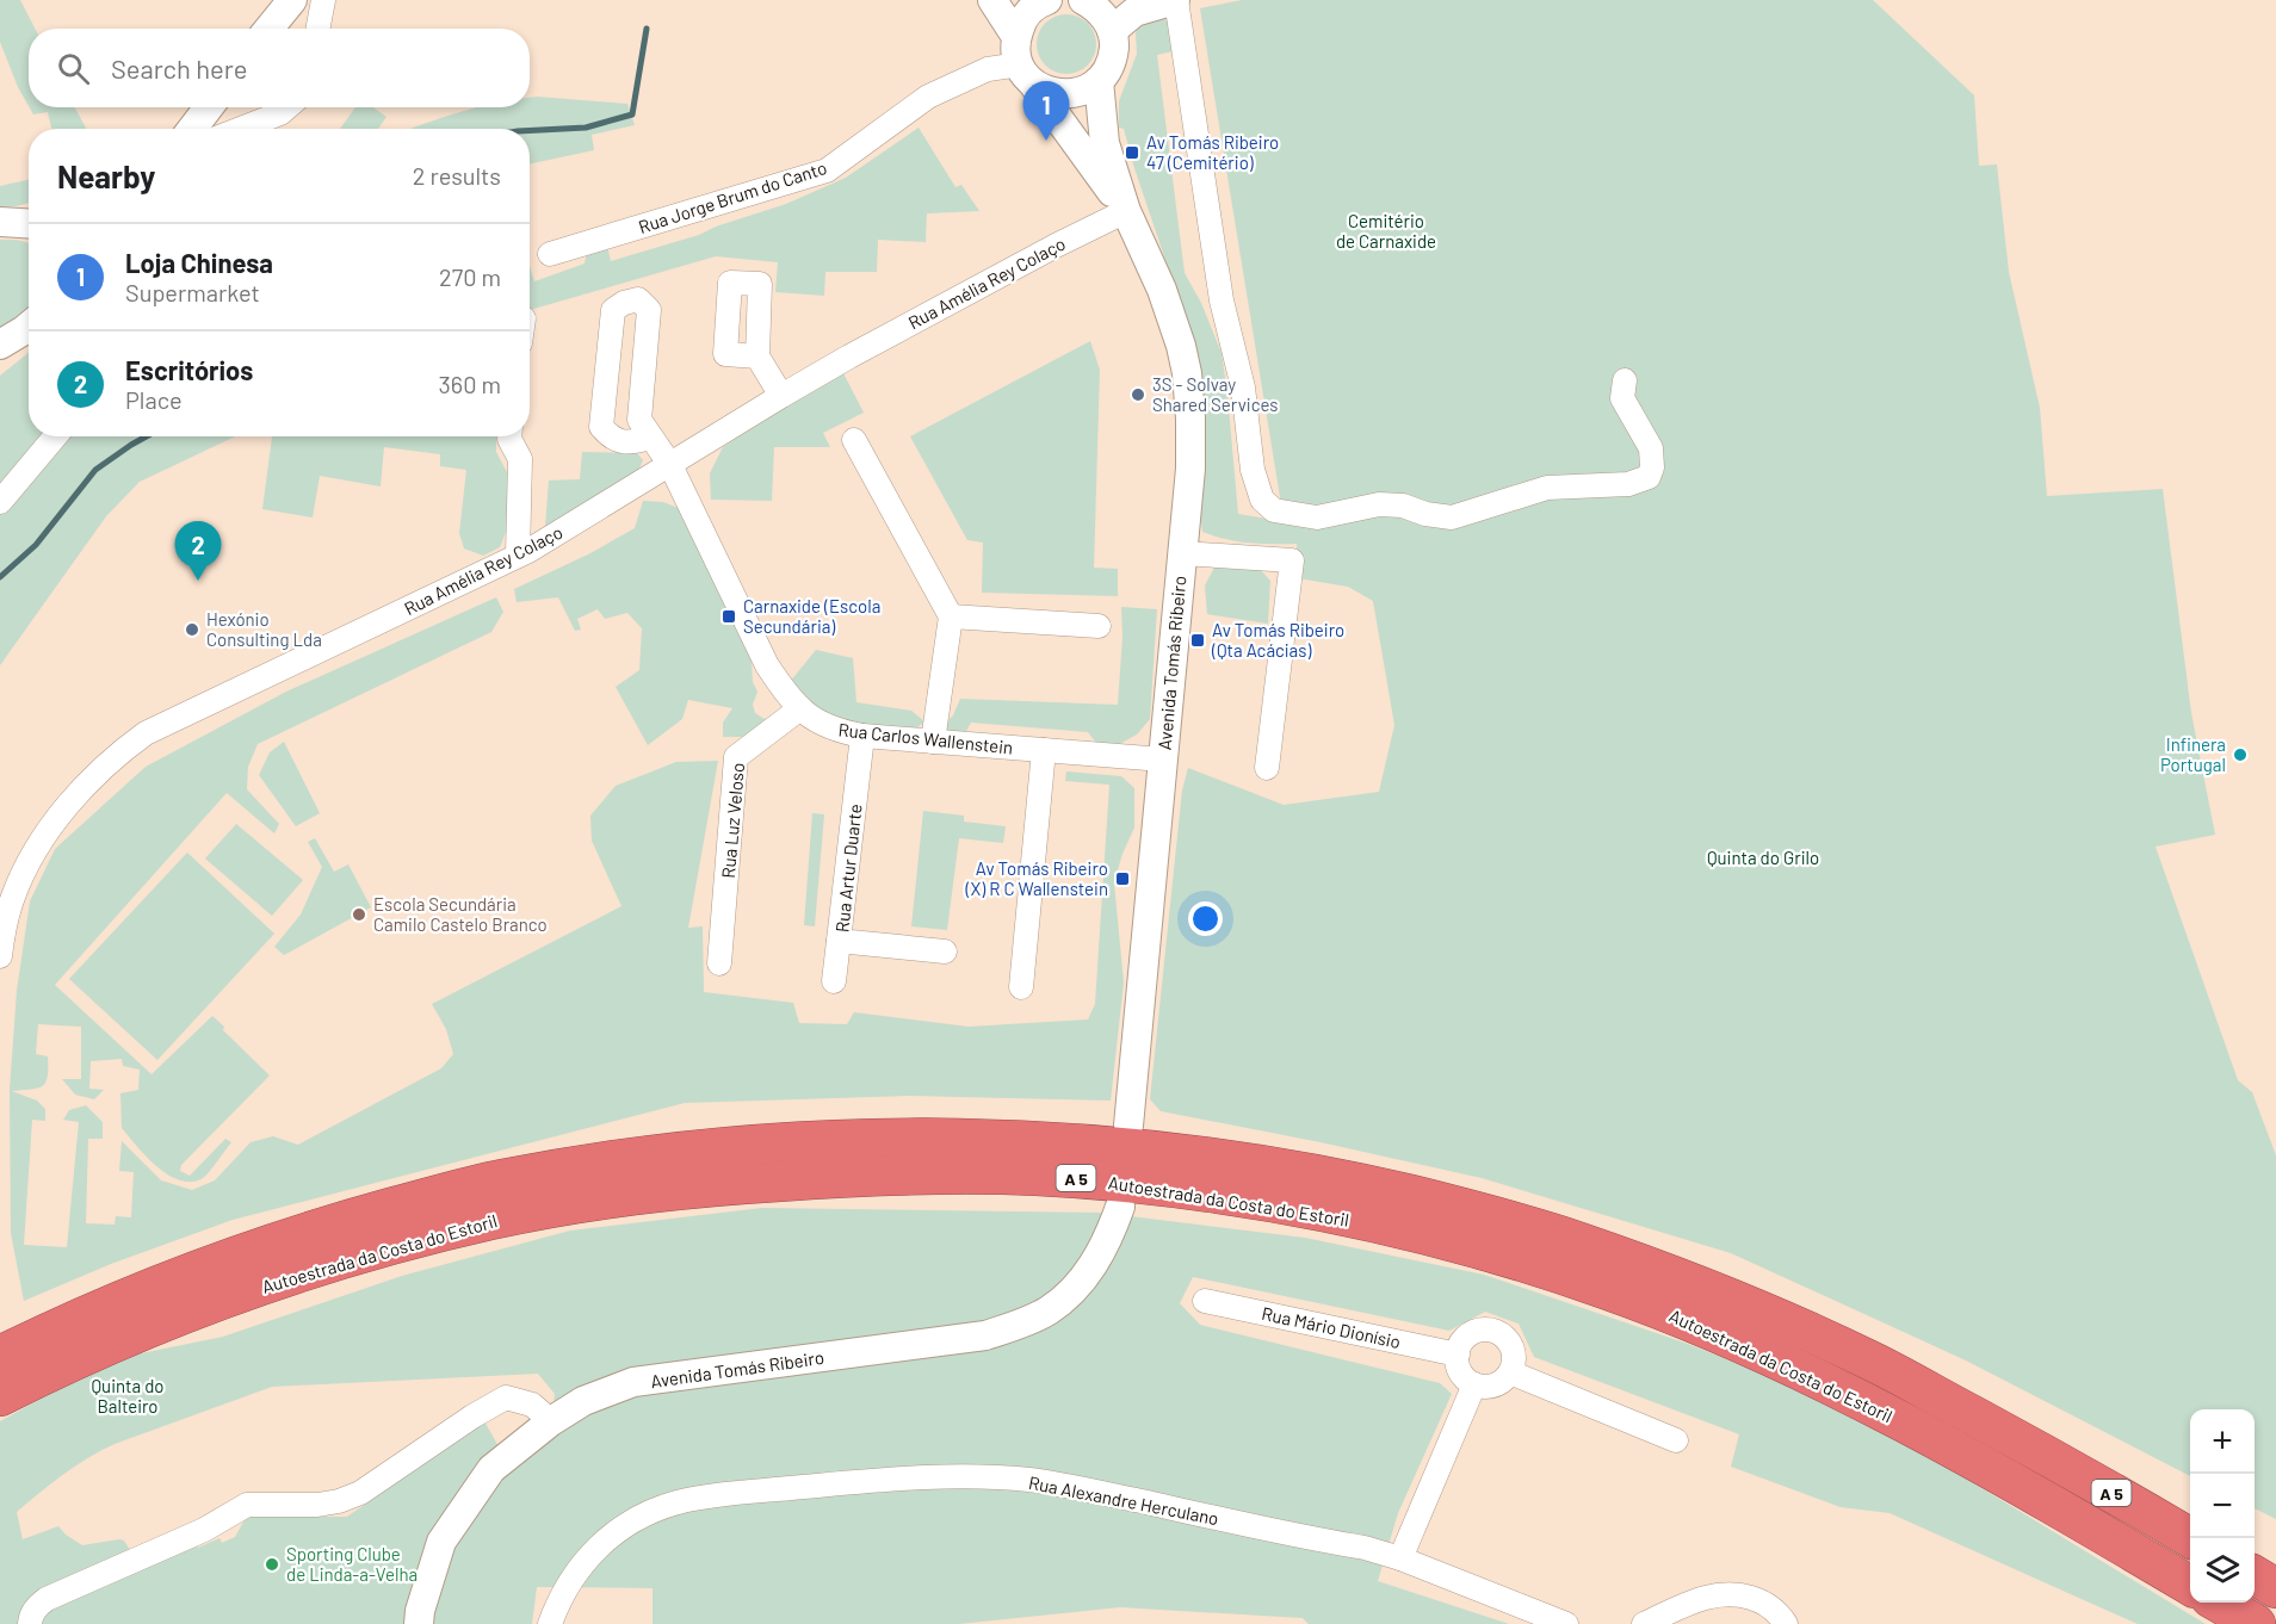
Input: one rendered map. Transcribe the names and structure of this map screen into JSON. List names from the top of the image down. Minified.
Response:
{"streets":{"highway":["A 5","Autoestrada da Costa do Estoril"],"street":["Rua Jorge Brum do Canto","Rua Amélia Rey Colaço","Avenida Tomás Ribeiro","Rua Carlos Wallenstein","Rua Luz Veloso","Rua Artur Duarte","Rua Mário Dionísio","Rua Alexandre Herculano"]},"crossings":[["Rua Jorge Brum do Canto","Avenida Tomás Ribeiro"],["Rua Amélia Rey Colaço","Avenida Tomás Ribeiro"],["Rua Amélia Rey Colaço","Rua Carlos Wallenstein"],["Avenida Tomás Ribeiro","Rua Carlos Wallenstein"],["Rua Carlos Wallenstein","Rua Luz Veloso"],["Rua Carlos Wallenstein","Rua Artur Duarte"]],"parks":["Cemitério de Carnaxide","Quinta do Grilo","Quinta do Balteiro"],"places":{"transit":["Av Tomás Ribeiro 47 (Cemitério)","Carnaxide (Escola Secundária)","Av Tomás Ribeiro (Qta Acácias)","Av Tomás Ribeiro (X) R C Wallenstein"],"other":["3S - Solvay Shared Services","Hexónio Consulting Lda","Infinera Portugal","Escola Secundária Camilo Castelo Branco","Sporting Clube de Linda-a-Velha"]},"page":{"search":"Search here","pins":["1","2"],"heading":["Nearby","2 results"],"list":[{"mark":"1","name":"Loja Chinesa","note":"Supermarket","value":"270 m"},{"mark":"2","name":"Escritórios","note":"Place","value":"360 m"}],"map_buttons":["+","−"]}}
